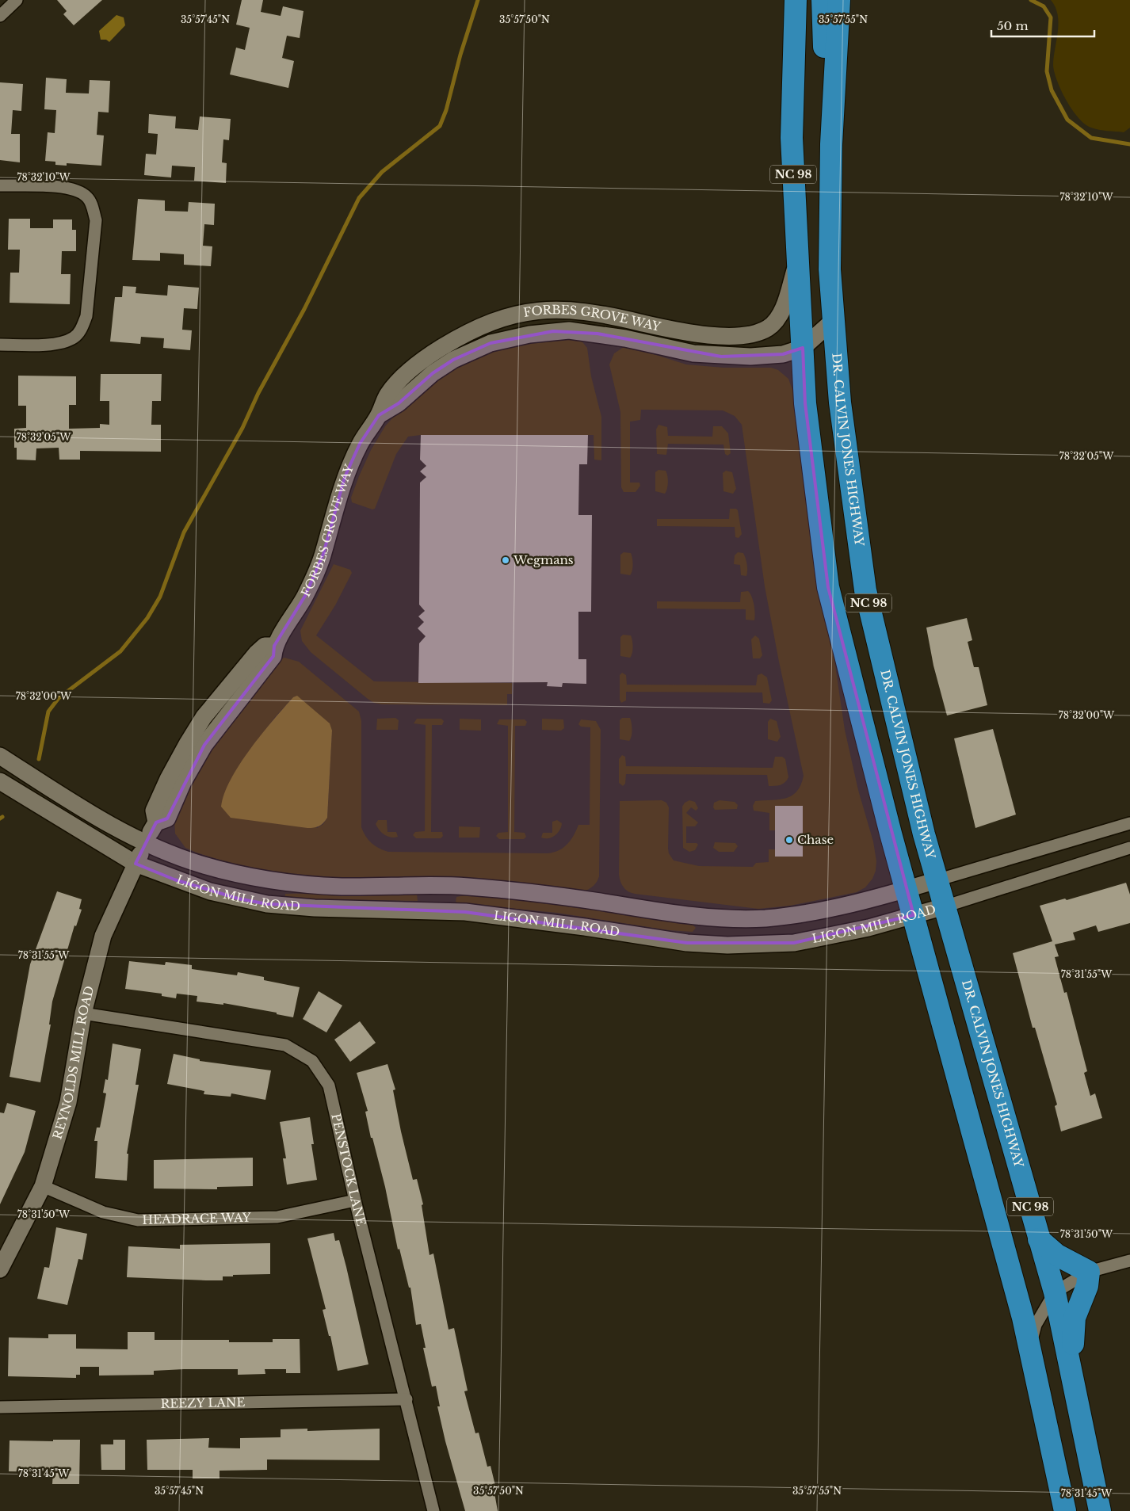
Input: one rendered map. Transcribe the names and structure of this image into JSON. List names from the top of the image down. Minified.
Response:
{"streets":{"highway":["NC 98","DR. CALVIN JONES HIGHWAY"],"street":["FORBES GROVE WAY","LIGON MILL ROAD","REYNOLDS MILL ROAD","PENSTOCK LANE","HEADRACE WAY","REEZY LANE"]},"crossings":[["NC 98","FORBES GROVE WAY"],["NC 98","LIGON MILL ROAD"],["FORBES GROVE WAY","DR. CALVIN JONES HIGHWAY"],["FORBES GROVE WAY","LIGON MILL ROAD"],["FORBES GROVE WAY","REYNOLDS MILL ROAD"],["DR. CALVIN JONES HIGHWAY","LIGON MILL ROAD"],["LIGON MILL ROAD","REYNOLDS MILL ROAD"],["REYNOLDS MILL ROAD","PENSTOCK LANE"],["REYNOLDS MILL ROAD","HEADRACE WAY"],["PENSTOCK LANE","HEADRACE WAY"],["PENSTOCK LANE","REEZY LANE"]],"places":["Wegmans","Chase"],"scale_bar":"50 m","coordinates":["35°57'45\"N","35°57'50\"N","35°57'55\"N","78°32'10\"W","78°32'05\"W","78°32'00\"W","78°31'55\"W","78°31'50\"W","78°31'45\"W"]}
